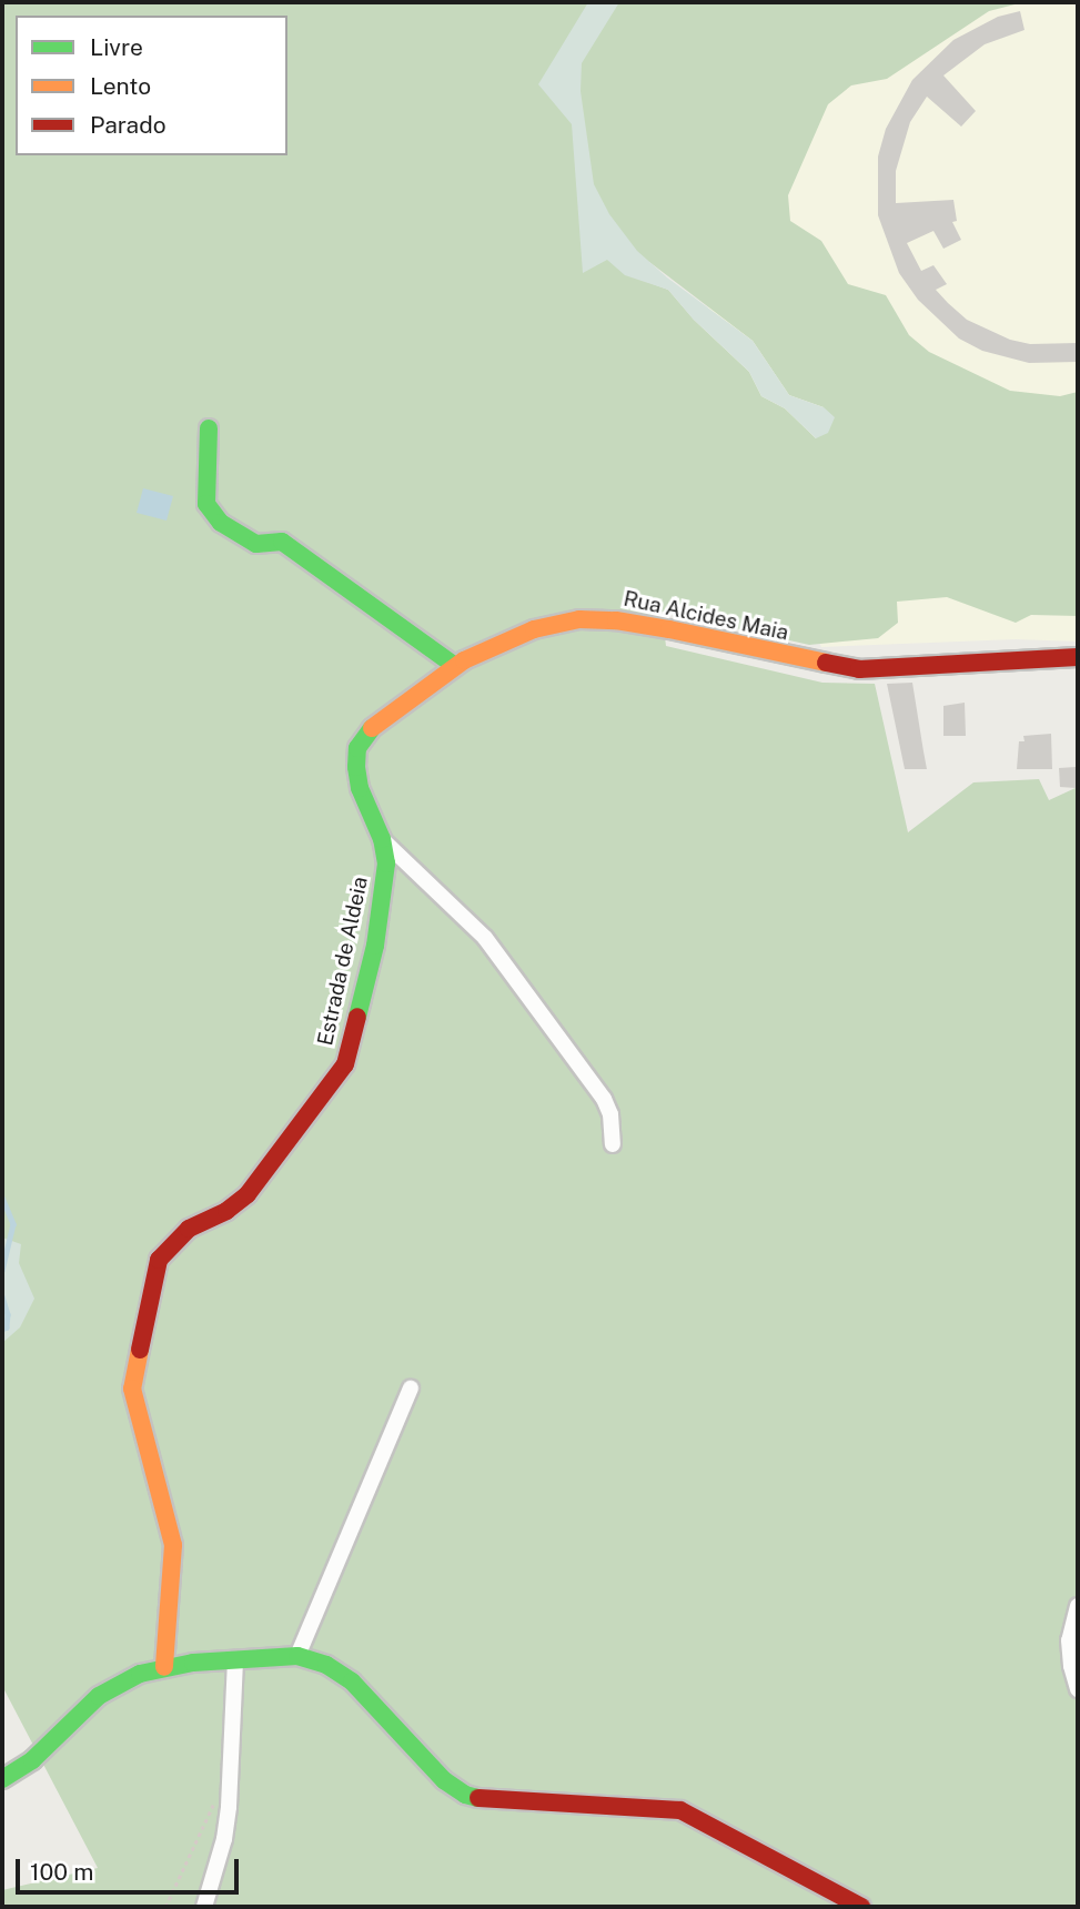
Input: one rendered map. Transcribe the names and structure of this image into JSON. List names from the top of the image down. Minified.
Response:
{"streets":{"street":["Rua Alcides Maia","Estrada de Aldeia"]},"crossings":[["Rua Alcides Maia","Estrada de Aldeia"]],"legend":["Livre","Lento","Parado"],"scale_bar":"100 m"}
